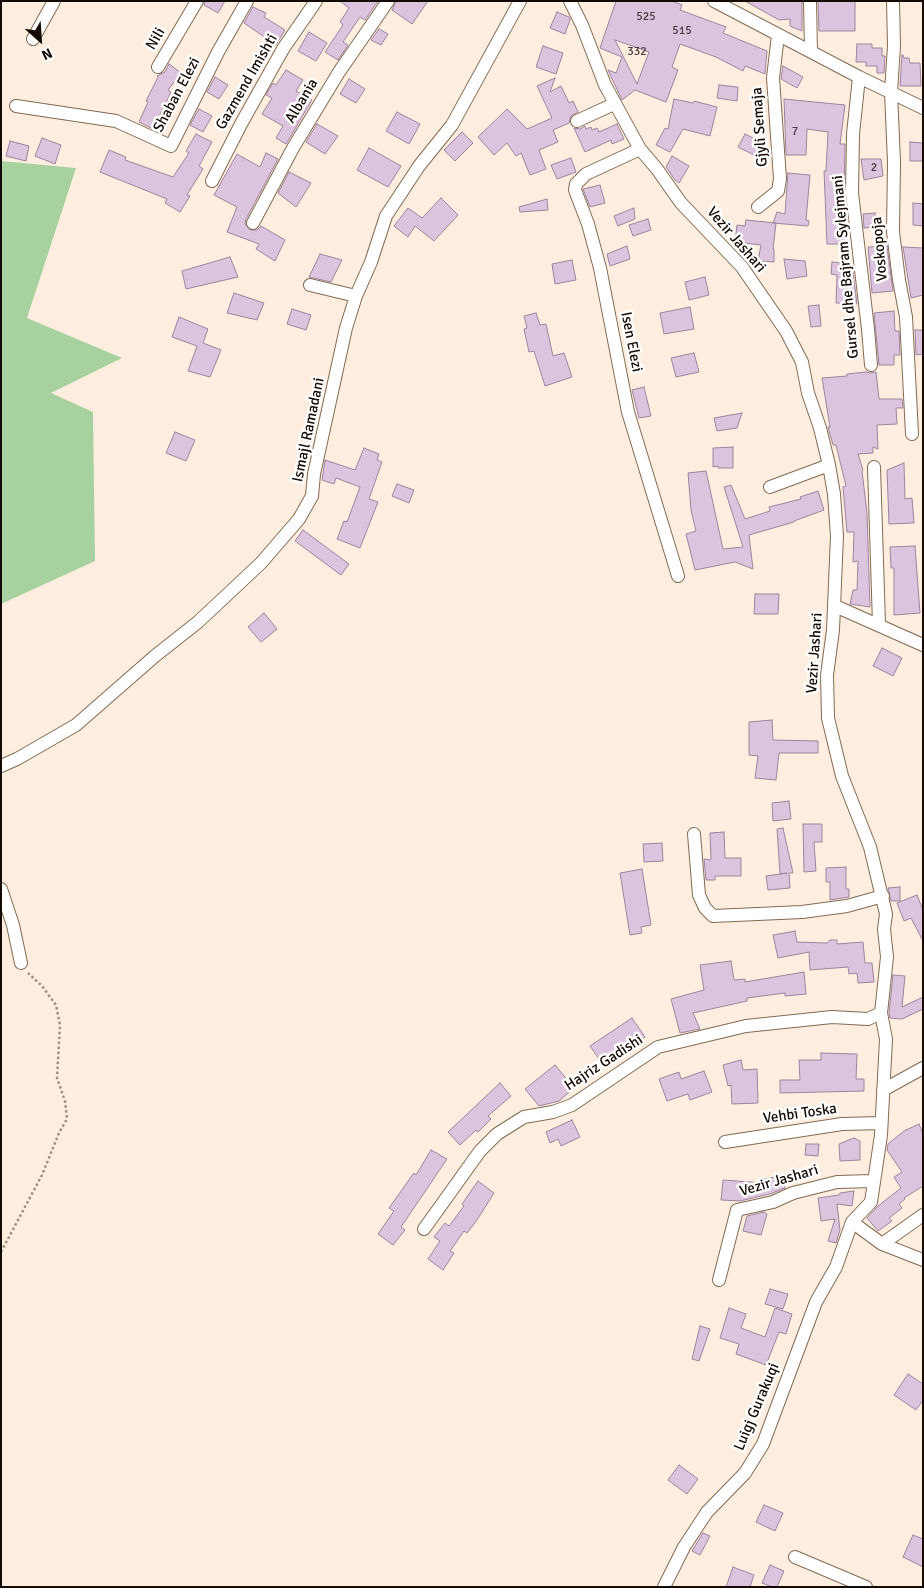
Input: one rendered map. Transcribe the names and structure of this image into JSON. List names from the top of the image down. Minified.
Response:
{"streets":{"street":["Nili","Gazmend Imishti","Shaban Elezi","Albania","Gjyli Semaja","Vezir Jashari","Voskopoja","Gursel dhe Bajram Sylejmani","Isen Elezi","Ismajl Ramadani","Hajriz Gadishi","Vehbi Toska","Luigj Gurakuqi"]},"crossings":[["Vezir Jashari","Isen Elezi"],["Vezir Jashari","Hajriz Gadishi"],["Vezir Jashari","Vehbi Toska"],["Vezir Jashari","Luigj Gurakuqi"]],"house_numbers":["525","515","332","7","2"],"north":"bottom right"}
